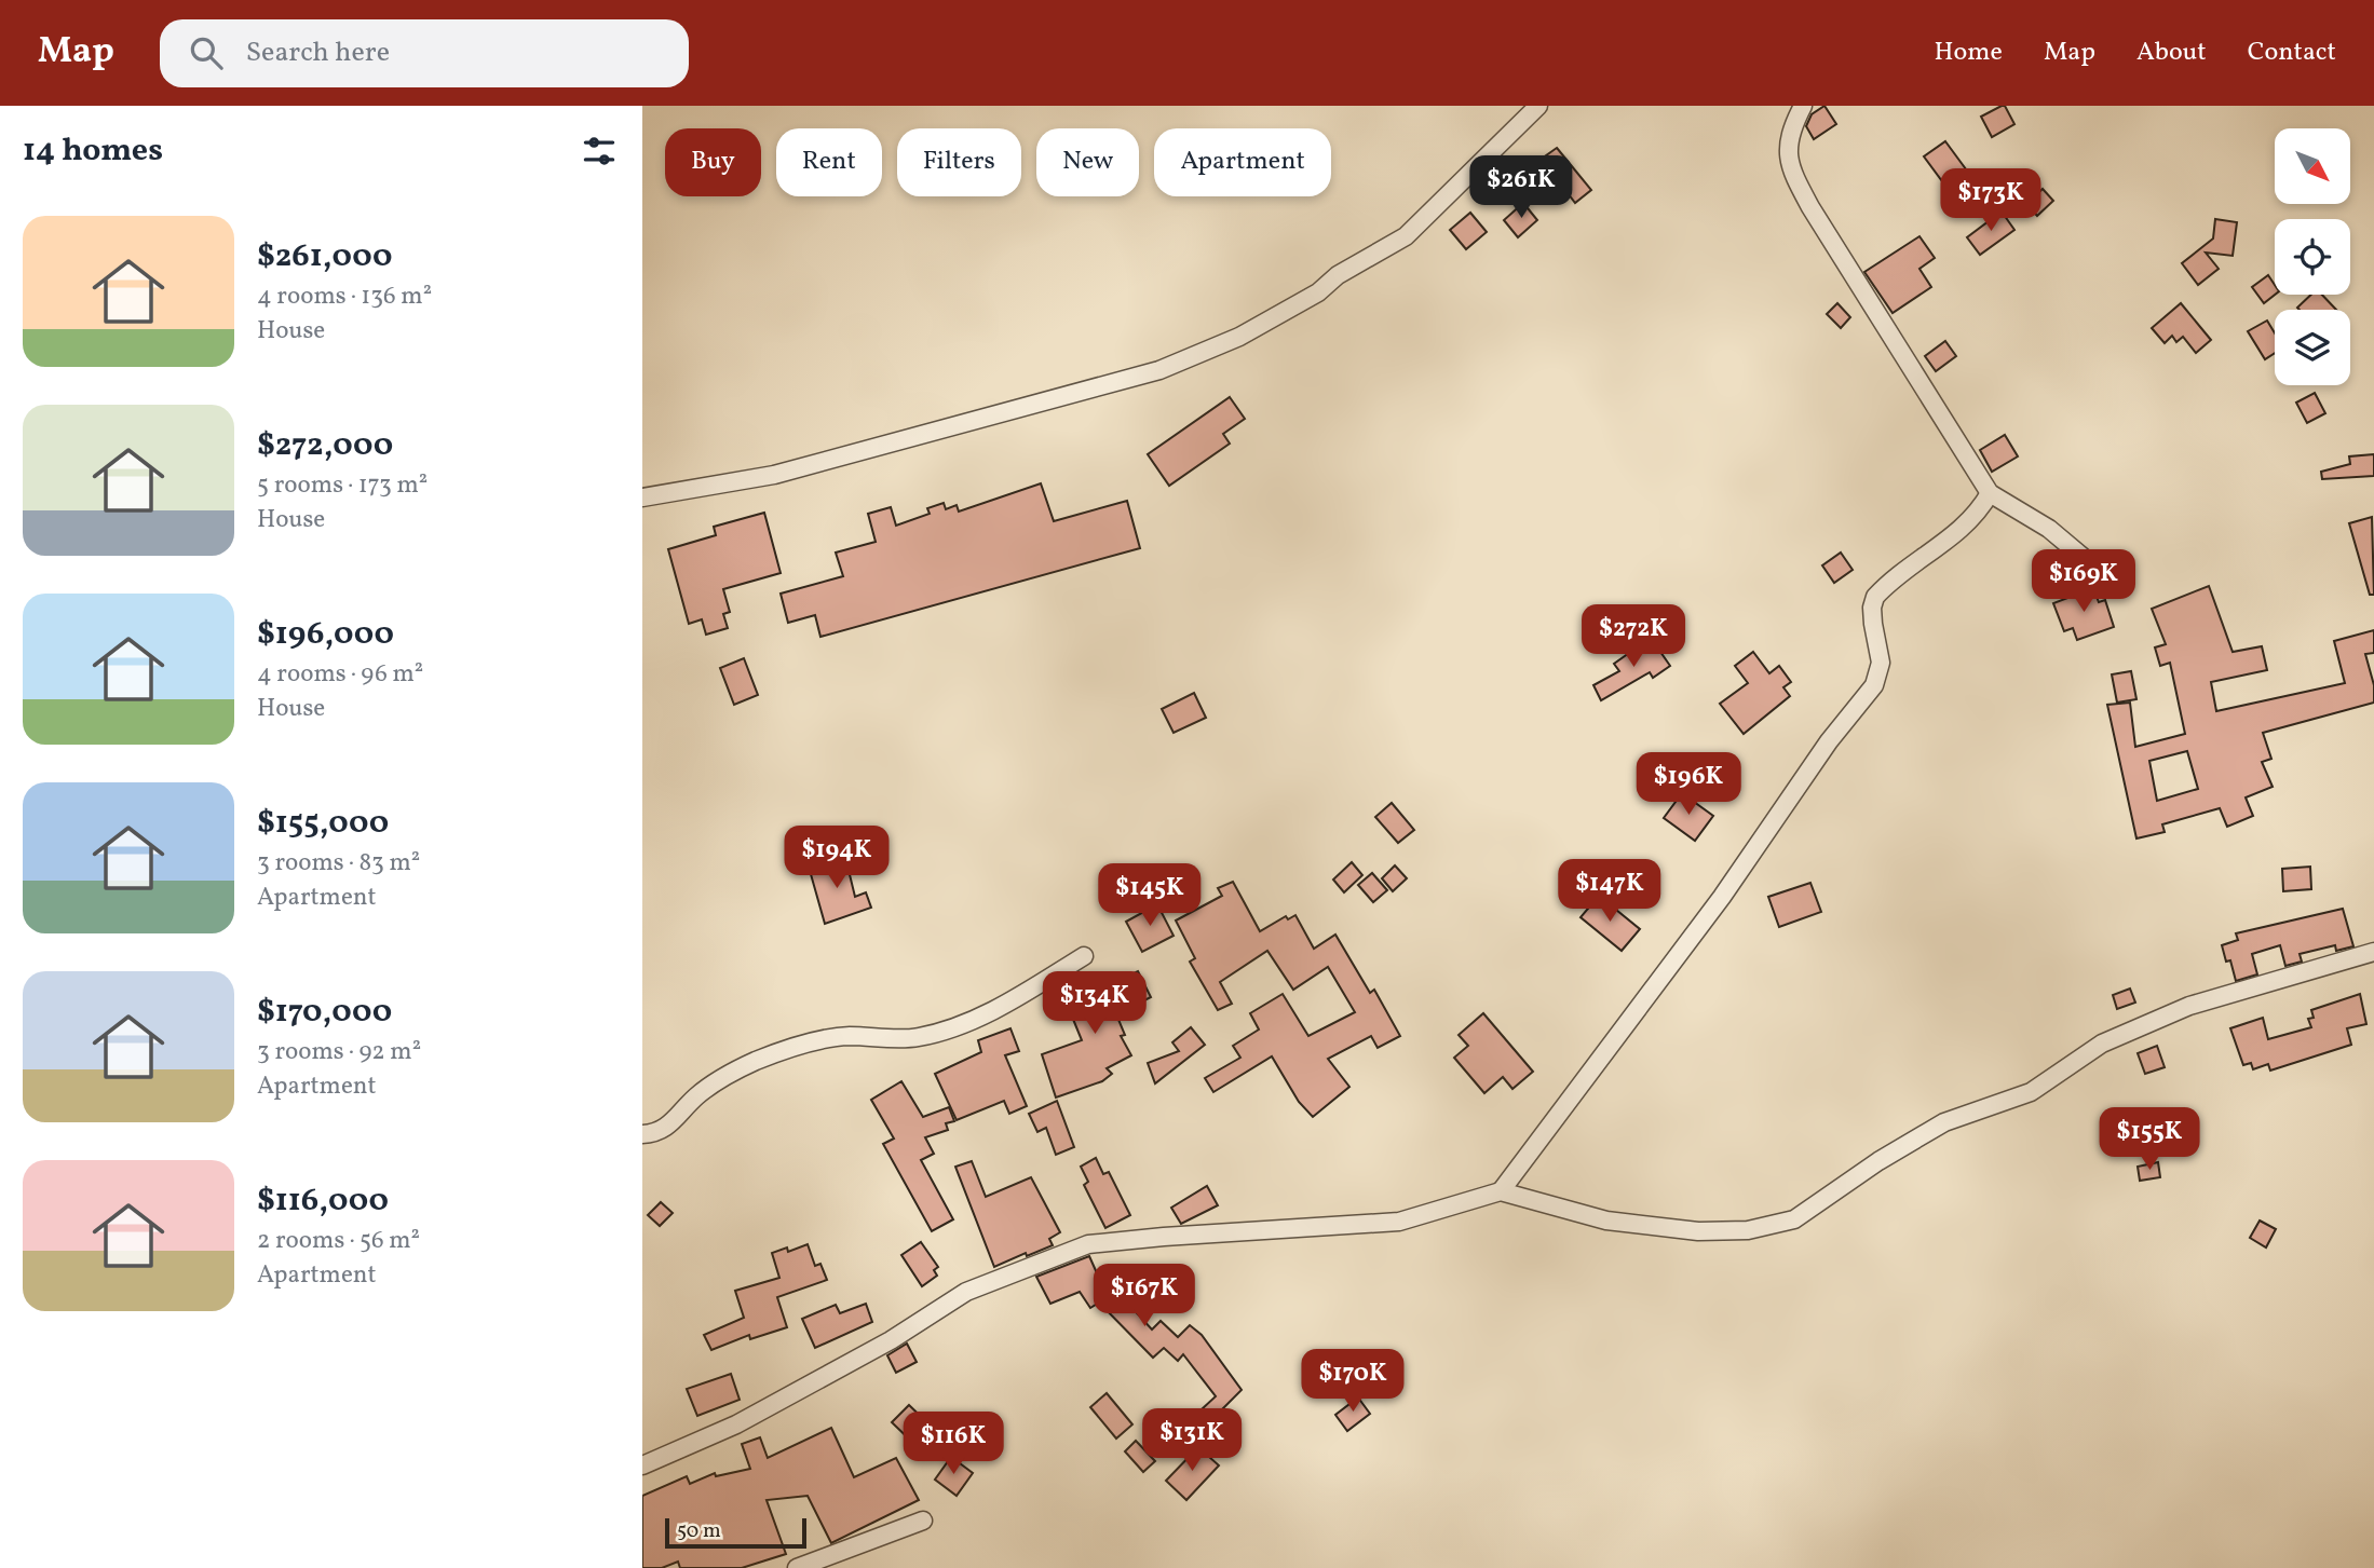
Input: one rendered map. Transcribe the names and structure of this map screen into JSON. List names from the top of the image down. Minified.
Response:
{"scale_bar":"50 m","north":"bottom right","page":{"header":"Map","search":"Search here","nav":["Home","Map","About","Contact"],"heading":"14 homes","chip":["Buy","Rent","Filters","New","Apartment"],"price":["$261K","$173K","$169K","$272K","$196K","$194K","$147K","$145K","$134K","$155K","$167K","$170K","$131K","$116K"],"list":[{"name":"$261,000","note":"4 rooms · 136 m² · House"},{"name":"$272,000","note":"5 rooms · 173 m² · House"},{"name":"$196,000","note":"4 rooms · 96 m² · House"},{"name":"$155,000","note":"3 rooms · 83 m² · Apartment"},{"name":"$170,000","note":"3 rooms · 92 m² · Apartment"},{"name":"$116,000","note":"2 rooms · 56 m² · Apartment"}],"scale":"50 m"}}
